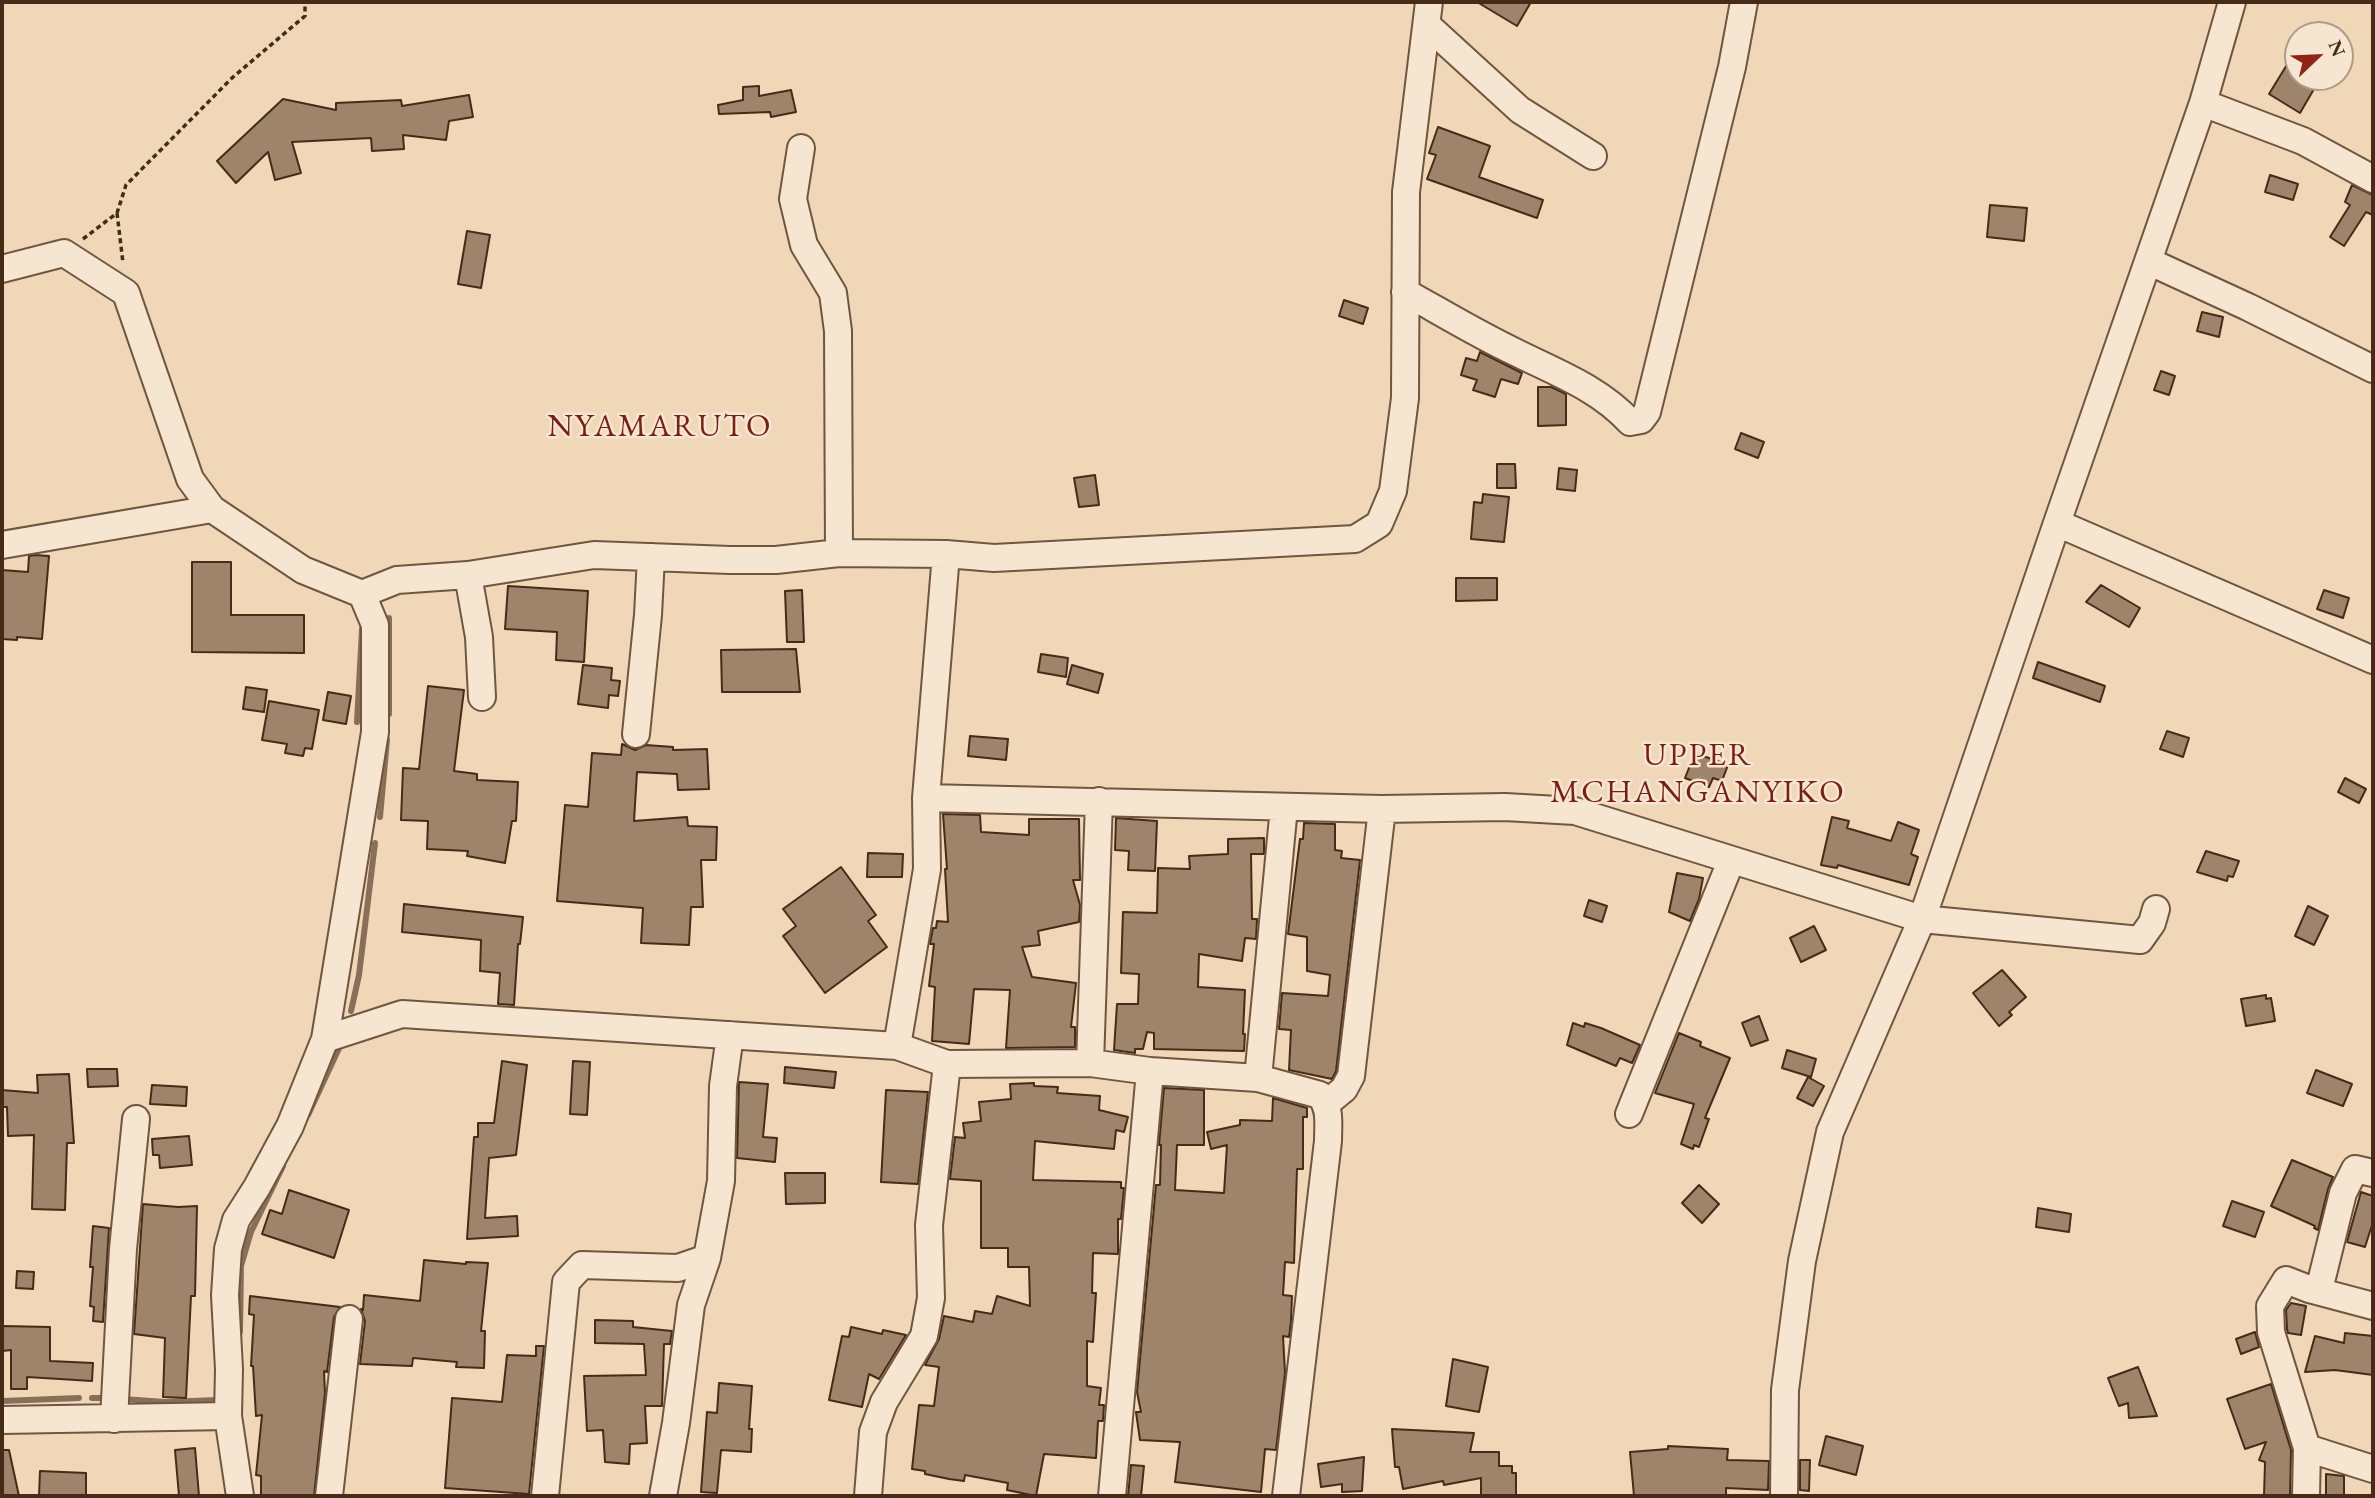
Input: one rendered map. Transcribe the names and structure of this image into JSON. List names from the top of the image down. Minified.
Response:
{"districts":["NYAMARUTO","UPPER MCHANGANYIKO"],"north":"top right"}
